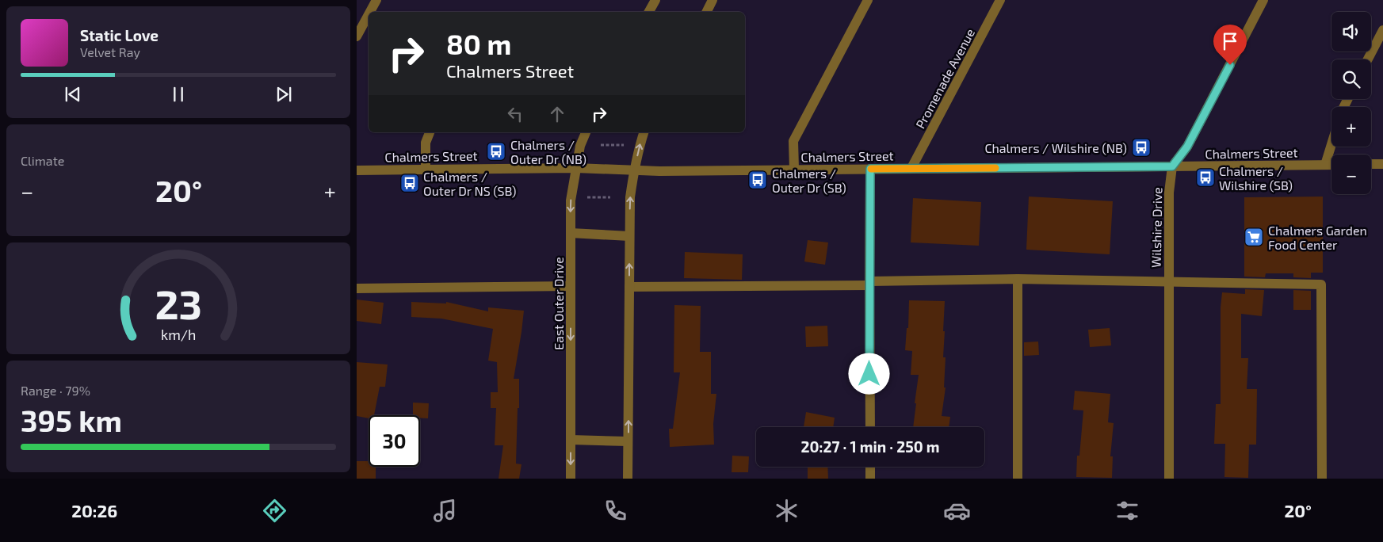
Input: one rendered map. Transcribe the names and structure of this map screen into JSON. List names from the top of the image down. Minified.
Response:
{"streets":{"street":["Promenade Avenue","Chalmers Street","Wilshire Drive","East Outer Drive"]},"crossings":[["Promenade Avenue","Chalmers Street"],["Chalmers Street","Wilshire Drive"],["Chalmers Street","East Outer Drive"]],"places":{"bus stop":["Chalmers / Wilshire (NB)","Chalmers / Outer Dr (NB)","Chalmers / Wilshire (SB)","Chalmers / Outer Dr (SB)","Chalmers / Outer Dr NS (SB)"],"supermarket":["Chalmers Garden Food Center"]},"page":{"map_buttons":["+","−"],"turn":["80 m","Chalmers Street"],"song":["Static Love","Velvet Ray"],"tile":["Climate",["Range · 79%","395 km"]],"heat":["−","20°","+"],"limit":"30","trip":"20:27 · 1 min · 250 m","tabs":["20:26","20°"],"gauge":["23","km/h"]}}
